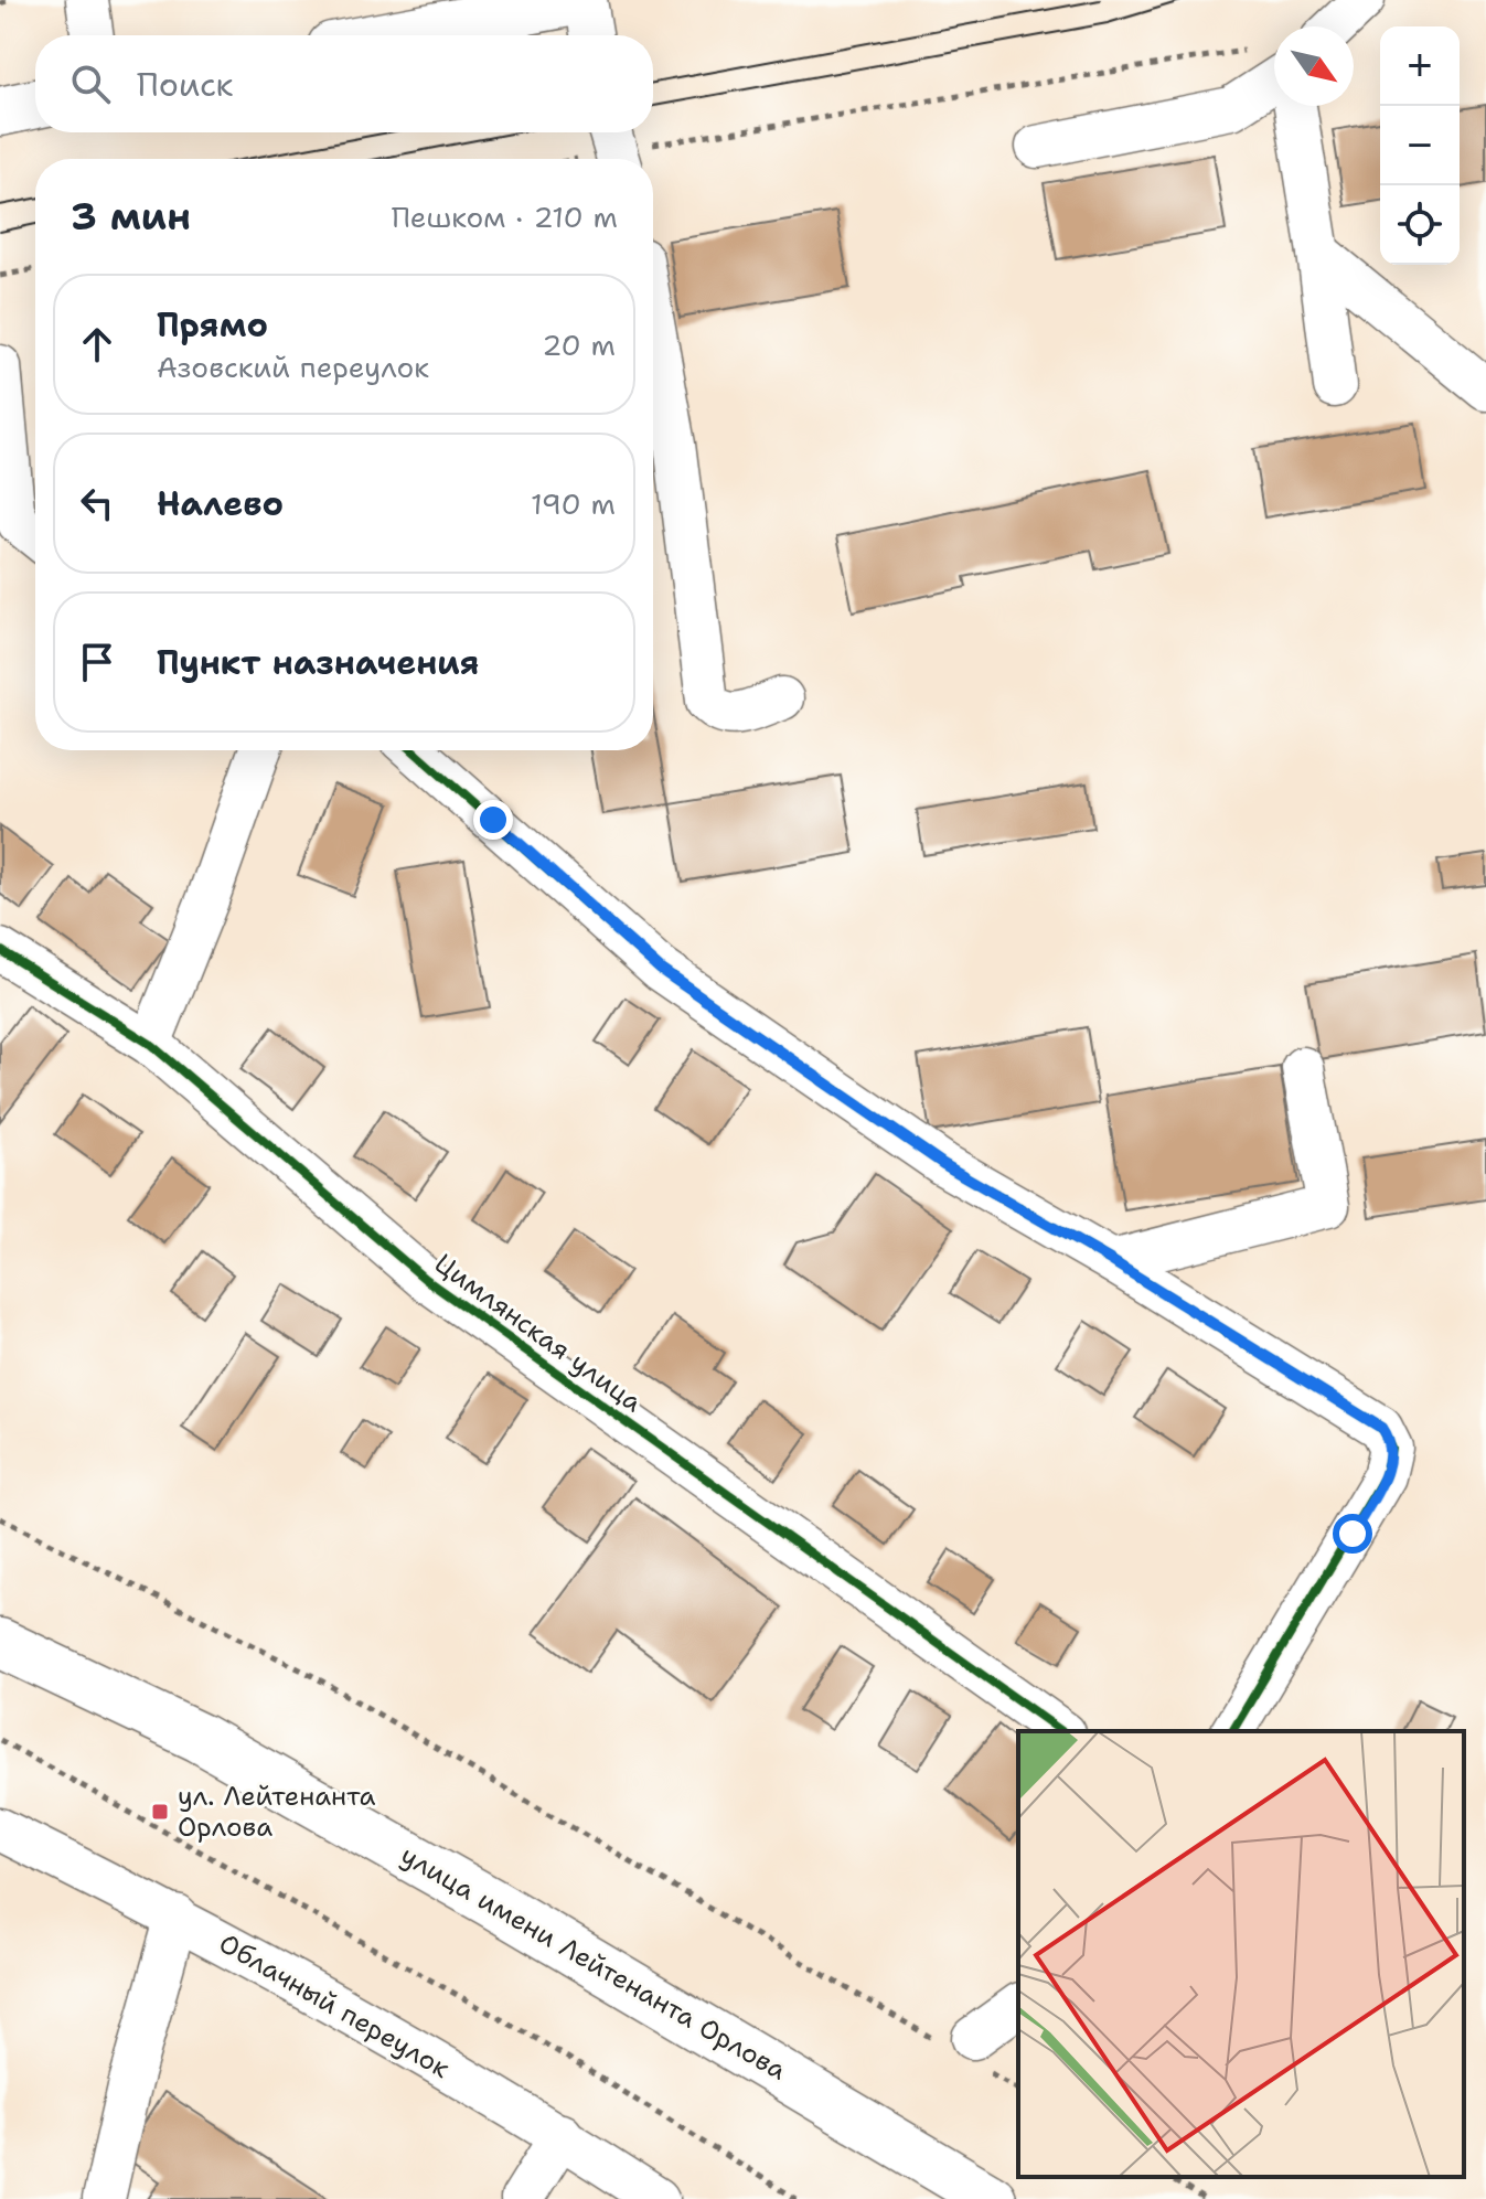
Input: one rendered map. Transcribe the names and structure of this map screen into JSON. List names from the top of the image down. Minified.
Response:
{"streets":{"main road":["улица имени Лейтенанта Орлова"],"street":["Цимлянская улица","Облачный переулок"]},"places":{"transit":["ул. Лейтенанта Орлова"]},"north":"bottom right","page":{"map_buttons":["+","−"],"search":"Поиск","heading":["3 мин","Пешком · 210 m"],"list":[["Прямо","Азовский переулок","20 m"],["Налево","190 m"],"Пункт назначения"]}}
